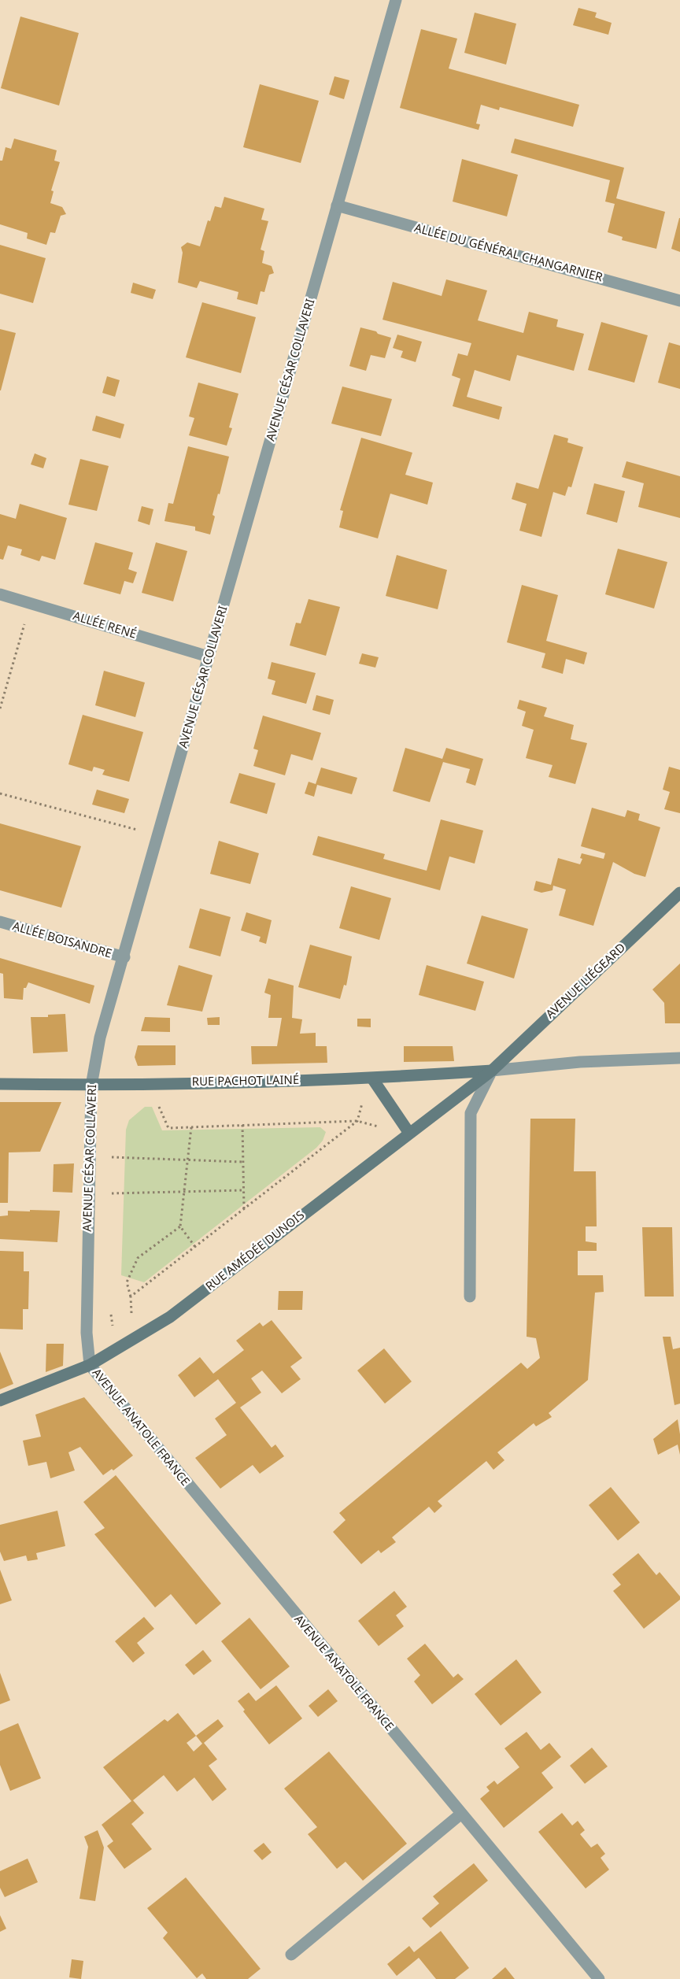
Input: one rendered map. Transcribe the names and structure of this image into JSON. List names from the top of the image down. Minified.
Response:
{"streets":{"street":["ALLÉE DU GÉNÉRAL CHANGARNIER","AVENUE CÉSAR COLLAVERI","ALLÉE RENÉ","ALLÉE BOISANDRE","AVENUE LIÉGEARD","RUE PACHOT LAINÉ","RUE AMÉDÉE DUNOIS","AVENUE ANATOLE FRANCE"]},"crossings":[["ALLÉE DU GÉNÉRAL CHANGARNIER","AVENUE CÉSAR COLLAVERI"],["AVENUE CÉSAR COLLAVERI","ALLÉE RENÉ"],["AVENUE CÉSAR COLLAVERI","ALLÉE BOISANDRE"],["AVENUE CÉSAR COLLAVERI","RUE PACHOT LAINÉ"],["AVENUE CÉSAR COLLAVERI","RUE AMÉDÉE DUNOIS"],["AVENUE CÉSAR COLLAVERI","AVENUE ANATOLE FRANCE"],["AVENUE LIÉGEARD","RUE PACHOT LAINÉ"],["AVENUE LIÉGEARD","RUE AMÉDÉE DUNOIS"],["RUE PACHOT LAINÉ","RUE AMÉDÉE DUNOIS"],["RUE AMÉDÉE DUNOIS","AVENUE ANATOLE FRANCE"]]}
